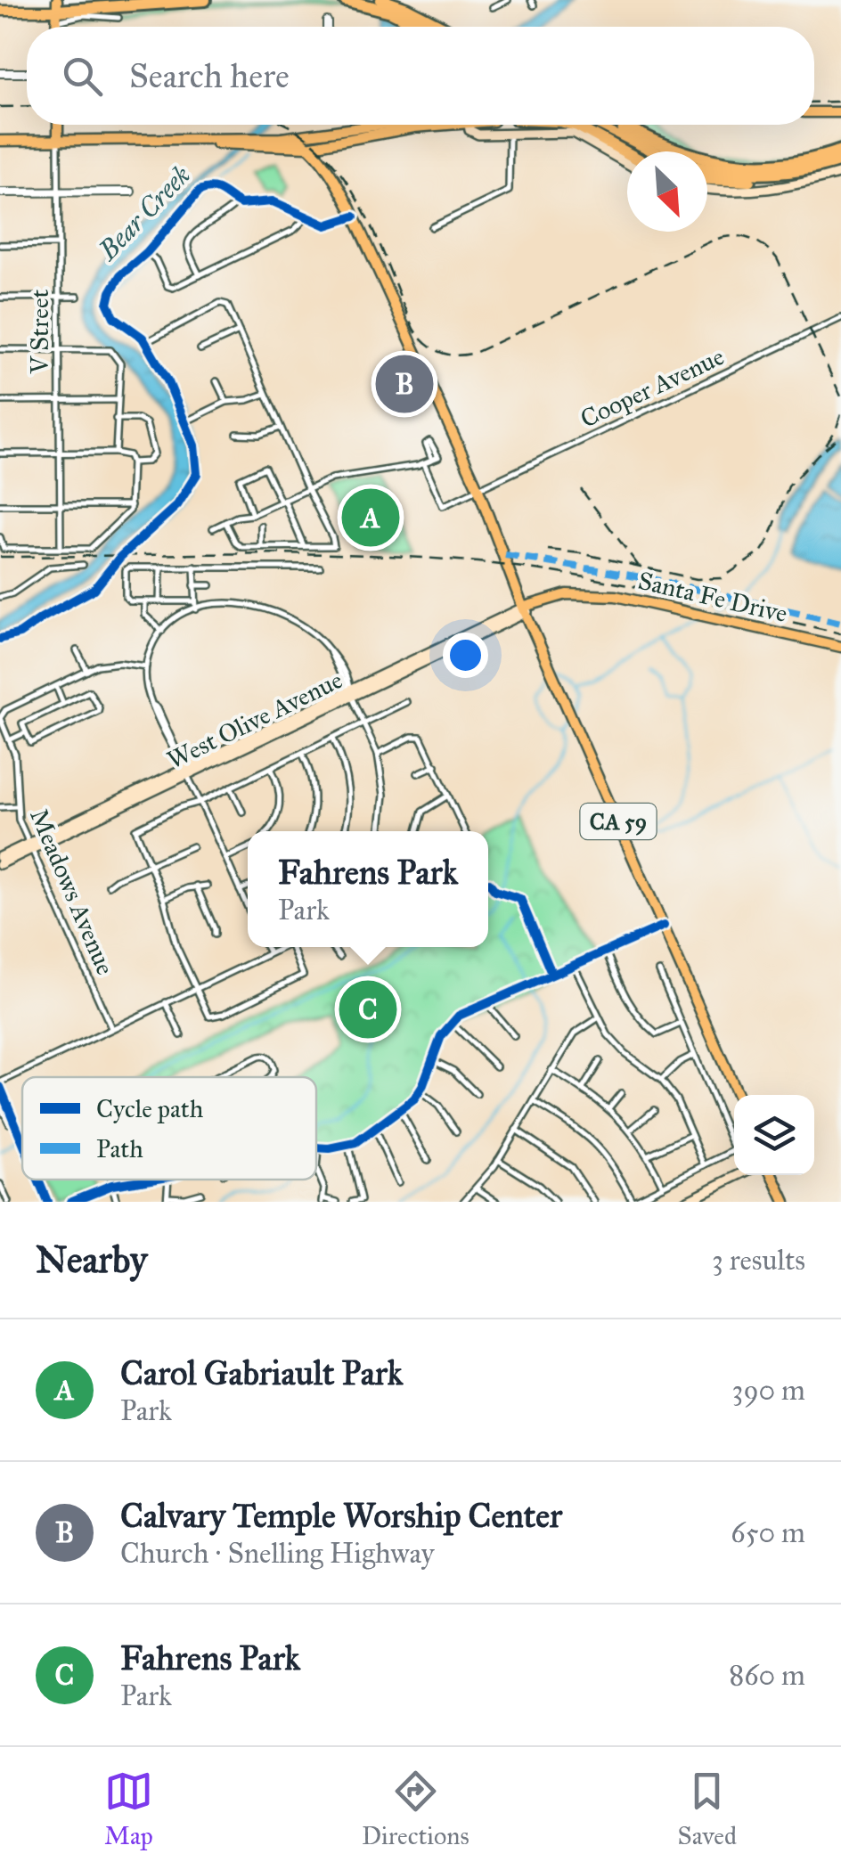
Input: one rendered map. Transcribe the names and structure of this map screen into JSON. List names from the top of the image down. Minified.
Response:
{"streets":{"main road":["V Street","Santa Fe Drive","West Olive Avenue","CA 59"],"street":["Cooper Avenue","Meadows Avenue"]},"crossings":[["Cooper Avenue","CA 59"],["Santa Fe Drive","West Olive Avenue"],["Santa Fe Drive","CA 59"],["West Olive Avenue","CA 59"],["West Olive Avenue","Meadows Avenue"]],"water":["Bear Creek"],"legend":["Cycle path","Path"],"north":"bottom right","page":{"search":"Search here","pins":["B","A","C"],"popup":["Fahrens Park","Park"],"heading":["Nearby","3 results"],"list":[{"mark":"A","name":"Carol Gabriault Park","note":"Park","value":"390 m"},{"mark":"B","name":"Calvary Temple Worship Center","note":"Church · Snelling Highway","value":"650 m"},{"mark":"C","name":"Fahrens Park","note":"Park","value":"860 m"}],"nav":["Map","Directions","Saved"]}}
